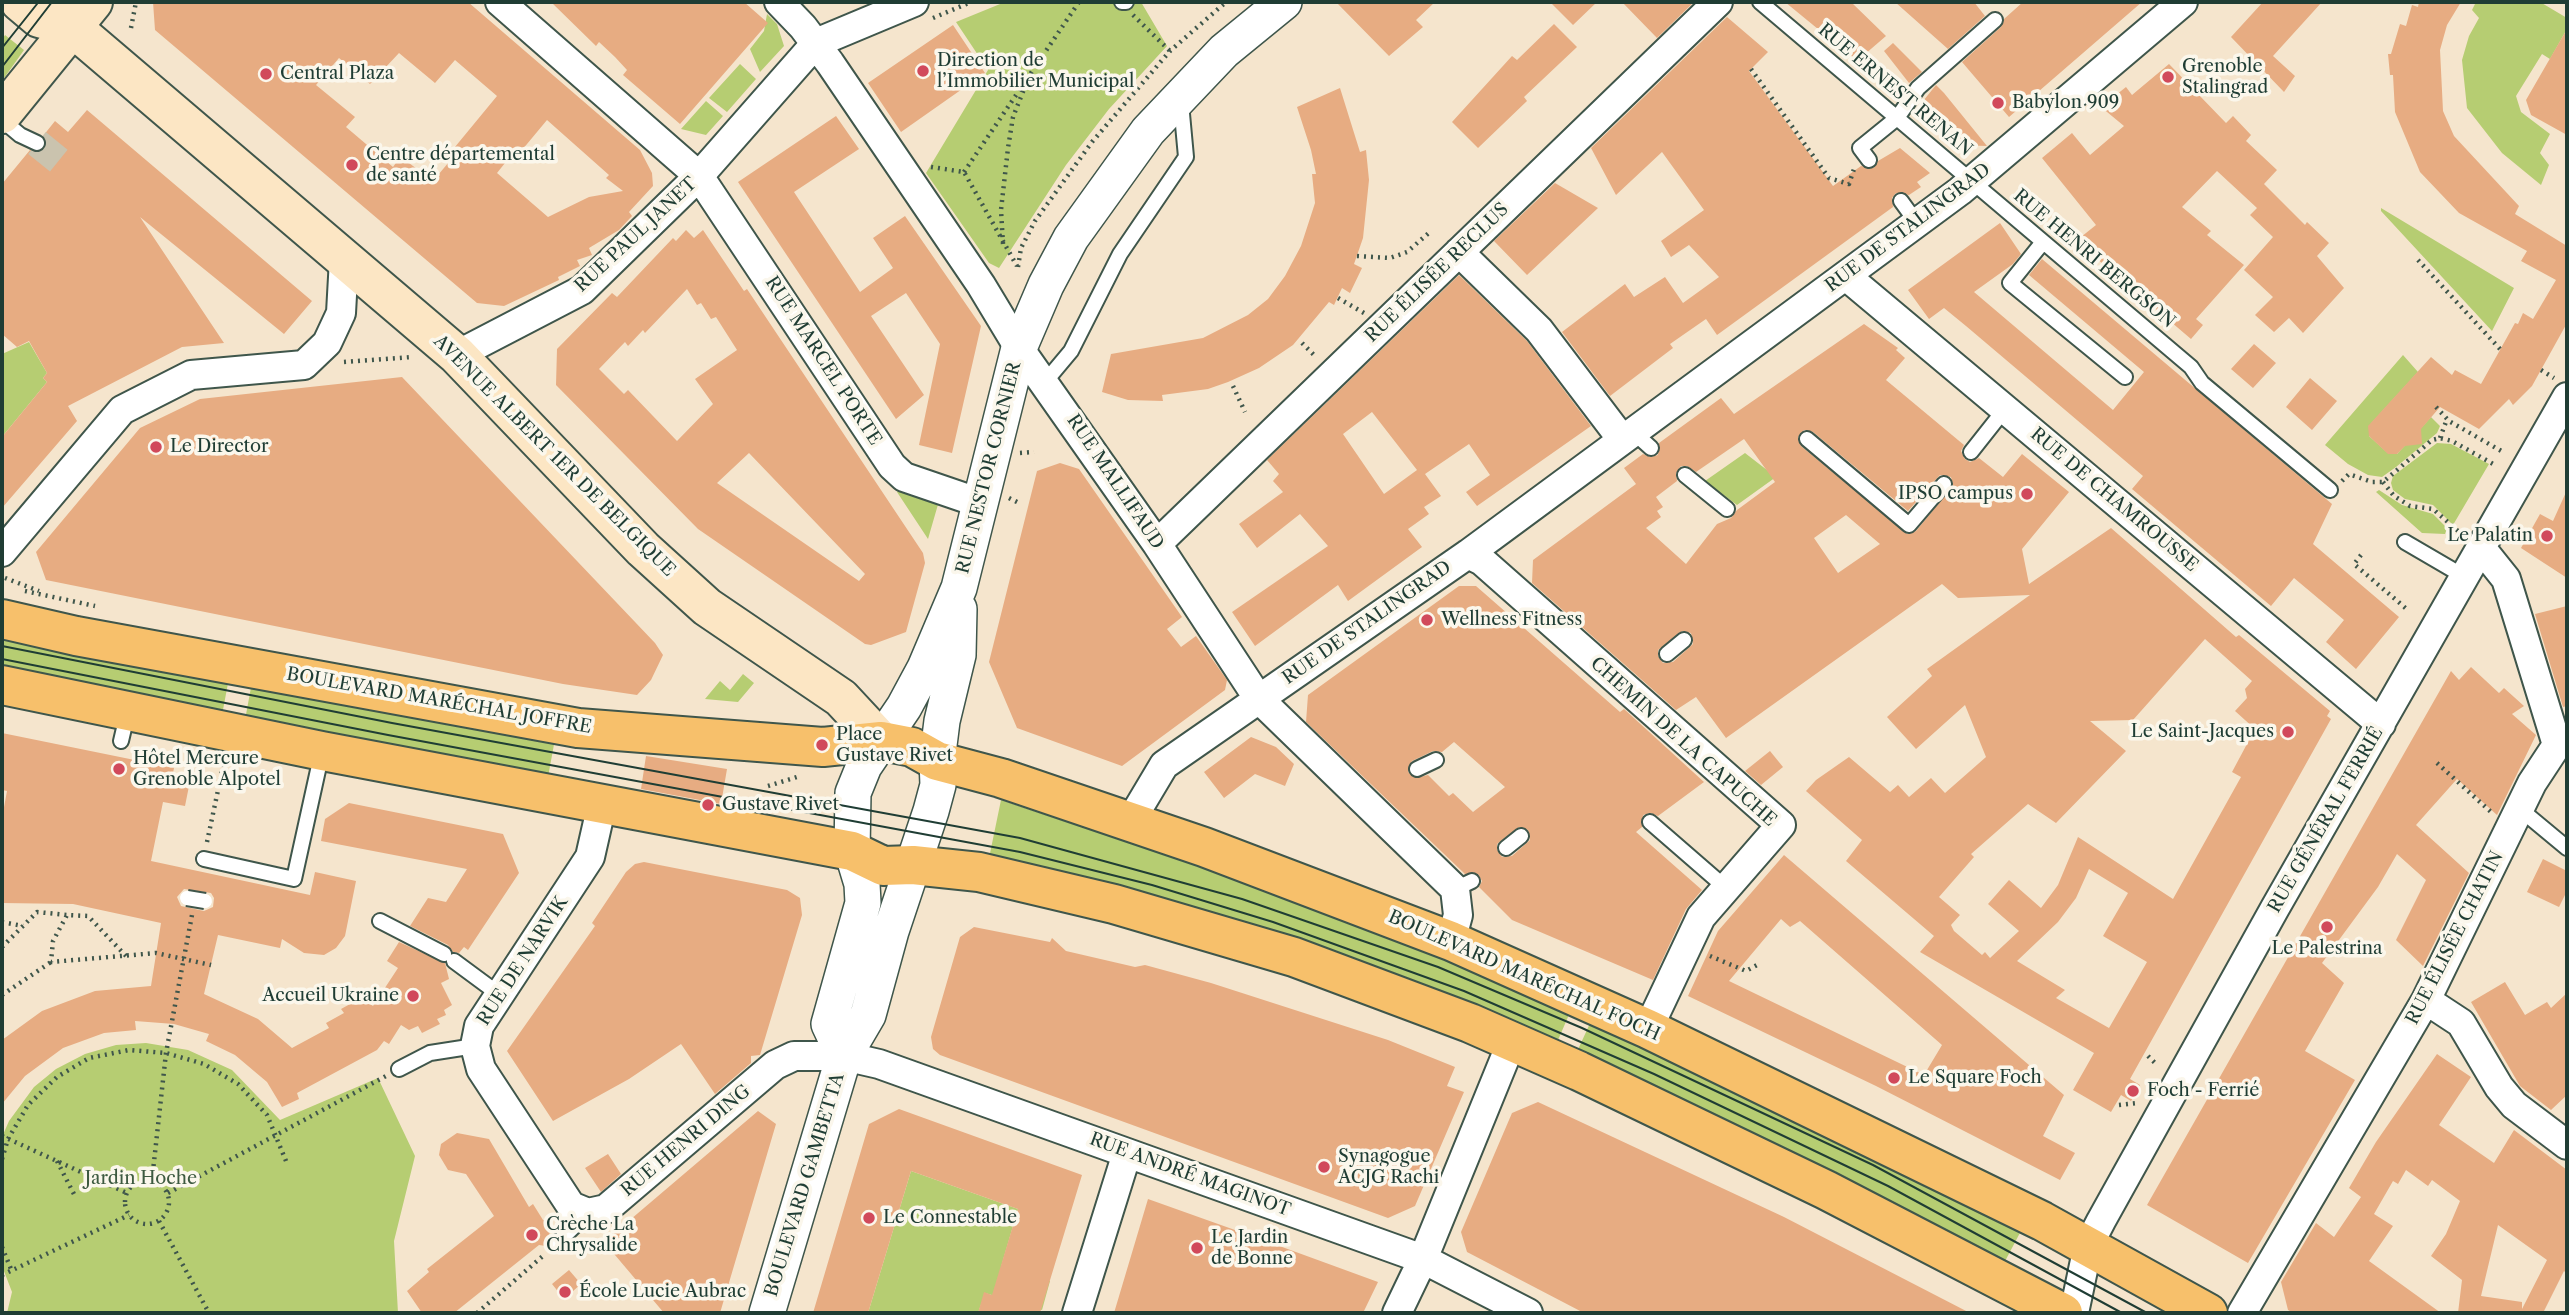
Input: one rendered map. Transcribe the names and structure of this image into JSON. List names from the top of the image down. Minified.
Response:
{"streets":{"main road":["AVENUE ALBERT 1ER DE BELGIQUE","BOULEVARD MARÉCHAL JOFFRE","BOULEVARD MARÉCHAL FOCH"],"street":["RUE DE STALINGRAD","RUE PAUL JANET","RUE ÉLISÉE RECLUS","RUE MARCEL PORTE","RUE NESTOR CORNIER","RUE MALLIFAUD","RUE DE CHAMROUSSE","CHEMIN DE LA CAPUCHE","RUE GÉNÉRAL FERRIÉ","RUE ÉLISÉE CHATIN","RUE DE NARVIK","RUE HENRI DING","RUE ANDRÉ MAGINOT","BOULEVARD GAMBETTA"],"lane":["RUE ERNEST RENAN","RUE HENRI BERGSON"]},"crossings":[["RUE ERNEST RENAN","RUE DE STALINGRAD"],["RUE ERNEST RENAN","RUE HENRI BERGSON"],["RUE DE STALINGRAD","RUE HENRI BERGSON"],["RUE DE STALINGRAD","RUE MALLIFAUD"],["RUE DE STALINGRAD","RUE DE CHAMROUSSE"],["RUE DE STALINGRAD","CHEMIN DE LA CAPUCHE"],["RUE DE STALINGRAD","BOULEVARD MARÉCHAL FOCH"],["RUE PAUL JANET","RUE MARCEL PORTE"],["RUE PAUL JANET","AVENUE ALBERT 1ER DE BELGIQUE"],["RUE PAUL JANET","RUE MALLIFAUD"],["RUE ÉLISÉE RECLUS","RUE MALLIFAUD"],["RUE MARCEL PORTE","RUE NESTOR CORNIER"],["AVENUE ALBERT 1ER DE BELGIQUE","RUE NESTOR CORNIER"],["AVENUE ALBERT 1ER DE BELGIQUE","BOULEVARD MARÉCHAL JOFFRE"],["RUE NESTOR CORNIER","RUE MALLIFAUD"],["RUE NESTOR CORNIER","BOULEVARD MARÉCHAL JOFFRE"],["RUE NESTOR CORNIER","BOULEVARD MARÉCHAL FOCH"],["RUE MALLIFAUD","BOULEVARD MARÉCHAL FOCH"],["RUE DE CHAMROUSSE","RUE GÉNÉRAL FERRIÉ"],["CHEMIN DE LA CAPUCHE","BOULEVARD MARÉCHAL FOCH"],["RUE GÉNÉRAL FERRIÉ","RUE ÉLISÉE CHATIN"],["RUE GÉNÉRAL FERRIÉ","BOULEVARD MARÉCHAL FOCH"],["RUE DE NARVIK","RUE HENRI DING"],["RUE HENRI DING","RUE ANDRÉ MAGINOT"],["RUE HENRI DING","BOULEVARD GAMBETTA"],["RUE ANDRÉ MAGINOT","BOULEVARD GAMBETTA"]],"parks":["Jardin Hoche"],"places":["Direction de l’Immobilier Municipal","Central Plaza","Grenoble Stalingrad","Babylon 909","Centre départemental de santé","Le Director","IPSO campus","Le Palatin","Wellness Fitness","Le Saint-Jacques","Place Gustave Rivet","Hôtel Mercure Grenoble Alpotel","Gustave Rivet","Le Palestrina","Accueil Ukraine","Le Square Foch","Foch - Ferrié","Synagogue ACJG Rachi","Le Connestable","Crèche La Chrysalide","Le Jardin de Bonne","École Lucie Aubrac"]}
